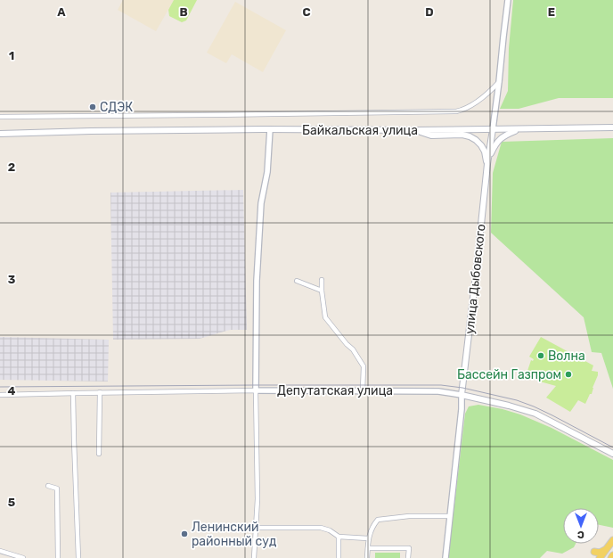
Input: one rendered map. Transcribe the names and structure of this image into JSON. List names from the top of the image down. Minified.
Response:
{"streets":{"main road":["Байкальская улица","улица Дыбовского","Депутатская улица"]},"crossings":[["Байкальская улица","улица Дыбовского"],["улица Дыбовского","Депутатская улица"]],"places":["СДЭК","Волна","Бассейн Газпром","Ленинский районный суд"],"north":"bottom","grid":{"columns":["A","B","C","D","E"],"rows":["1","2","3","4","5"]}}
